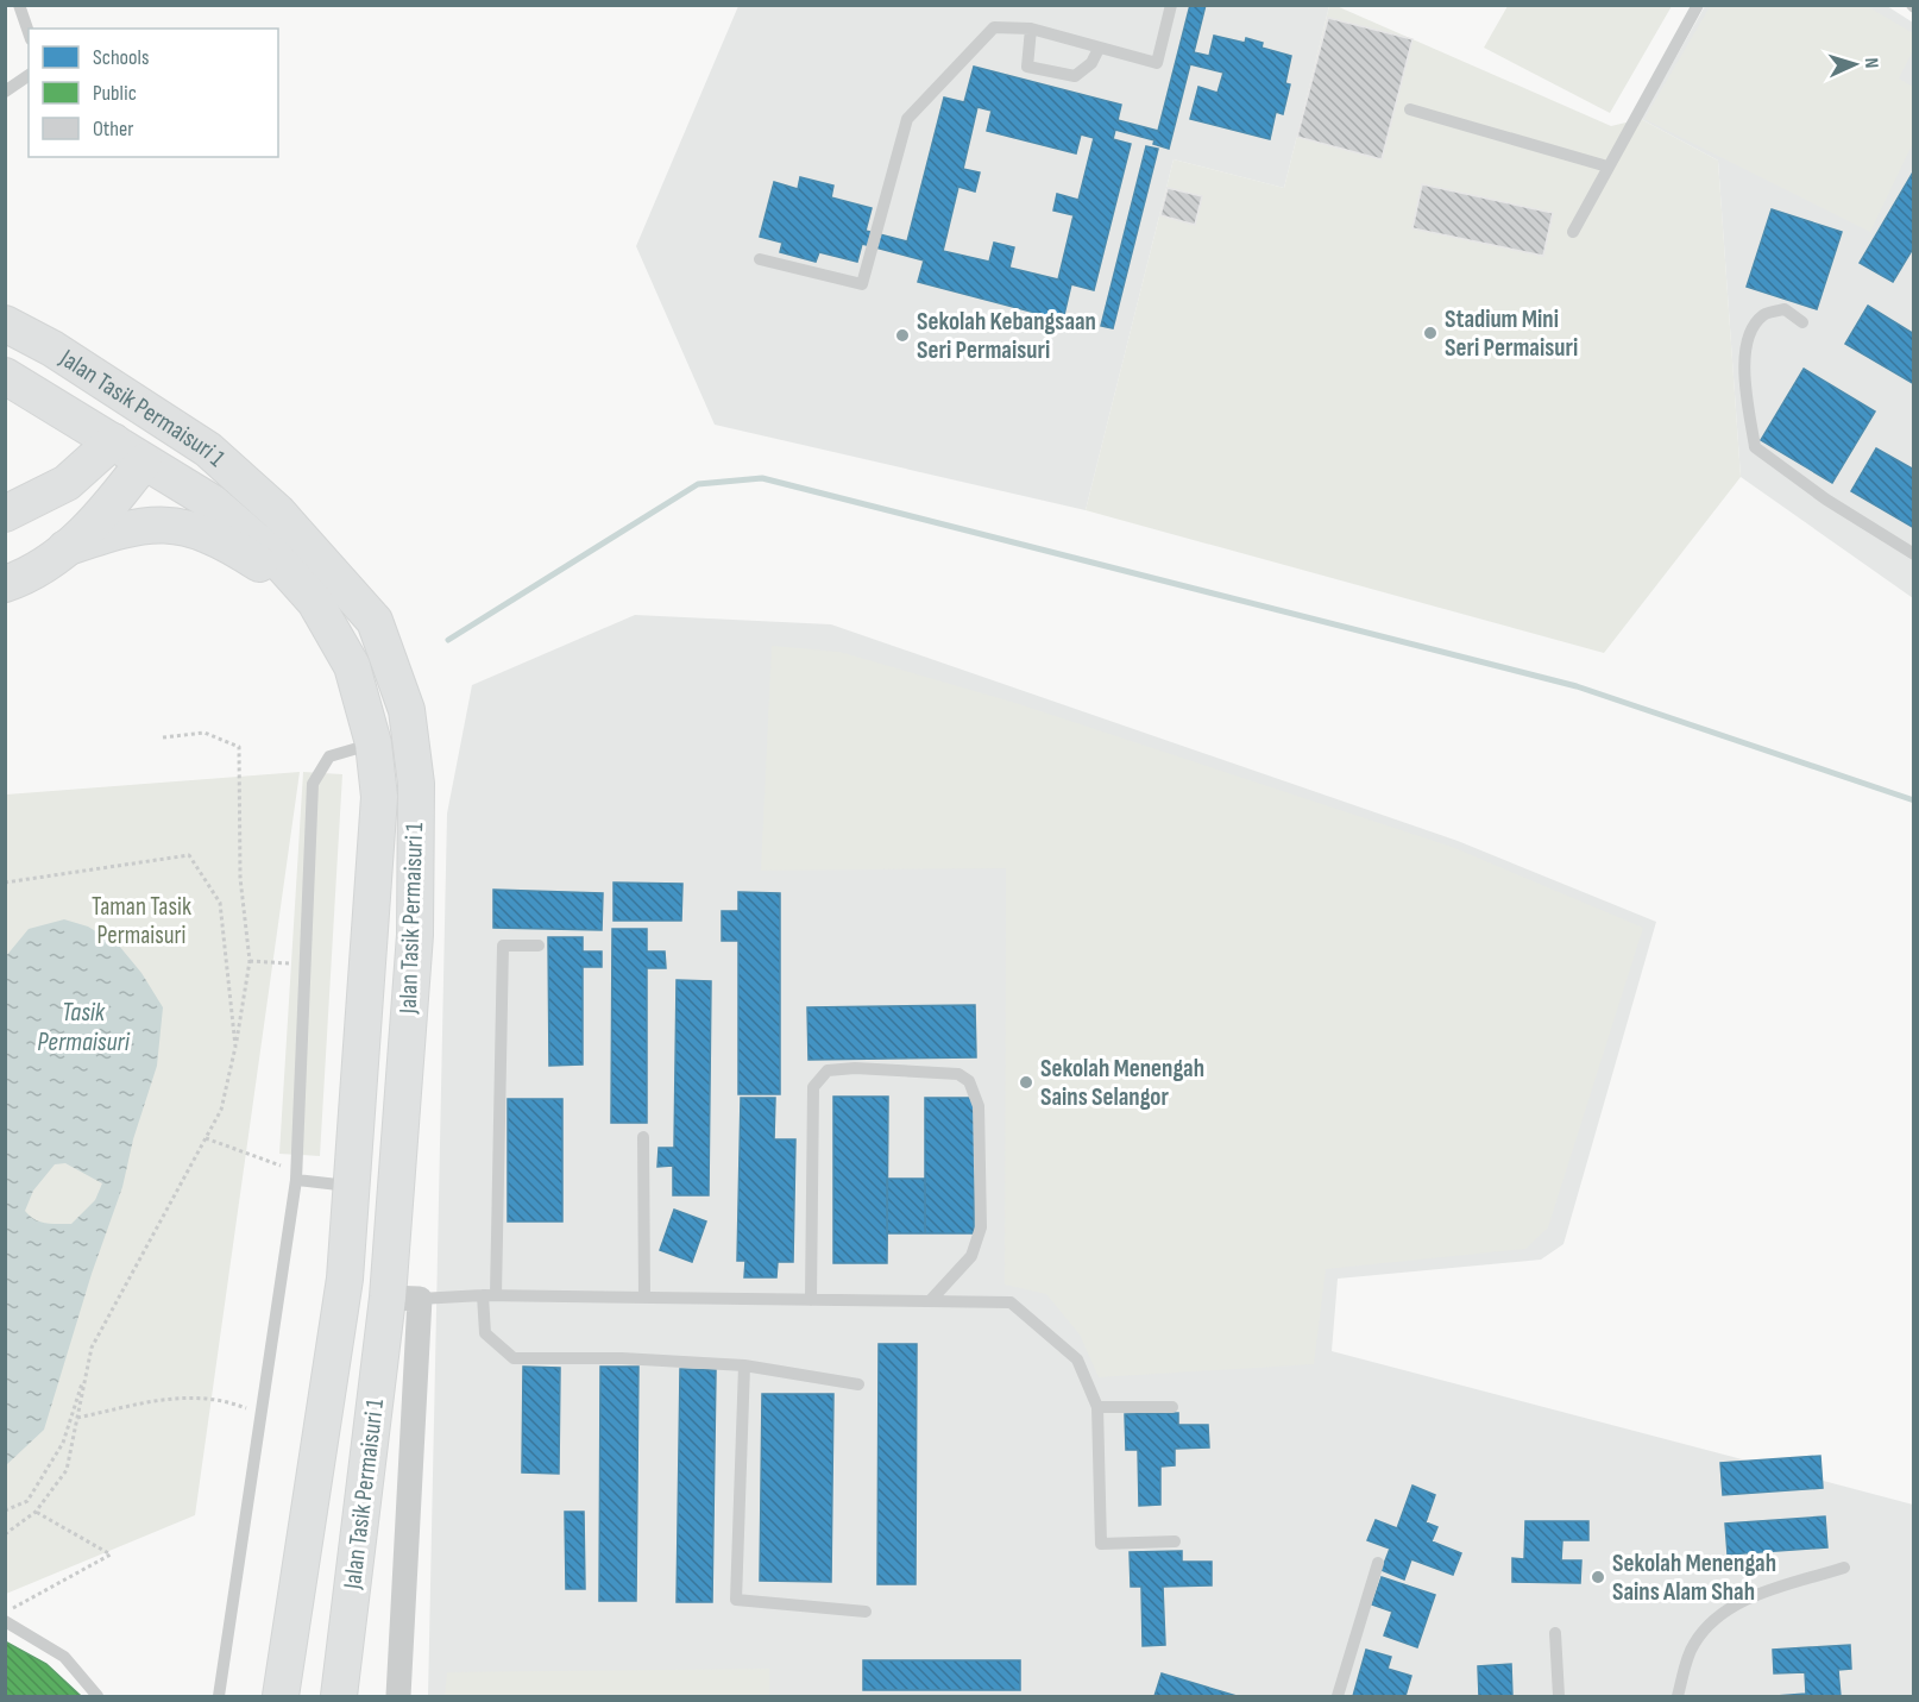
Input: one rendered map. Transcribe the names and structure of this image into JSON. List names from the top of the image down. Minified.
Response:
{"streets":{"main road":["Jalan Tasik Permaisuri 1"]},"water":["Tasik Permaisuri"],"parks":["Taman Tasik Permaisuri"],"places":["Stadium Mini Seri Permaisuri","Sekolah Kebangsaan Seri Permaisuri","Sekolah Menengah Sains Selangor","Sekolah Menengah Sains Alam Shah"],"legend":["Schools","Public","Other"],"north":"right"}
